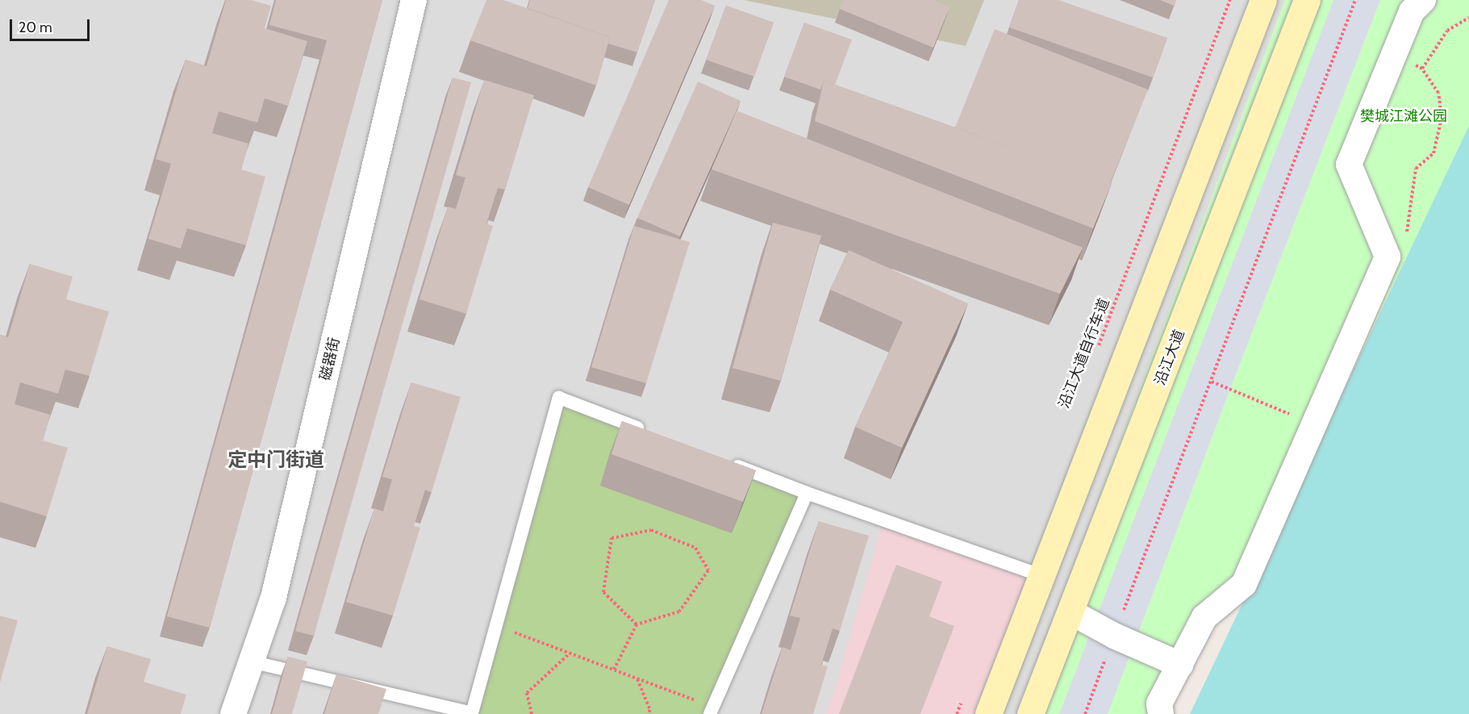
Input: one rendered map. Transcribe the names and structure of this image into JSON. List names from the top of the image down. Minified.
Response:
{"streets":{"main road":["沿江大道"],"street":["磁器街"],"path":["沿江大道自行车道"]},"districts":["定中门街道"],"parks":["樊城江滩公园"],"scale_bar":"20 m"}
